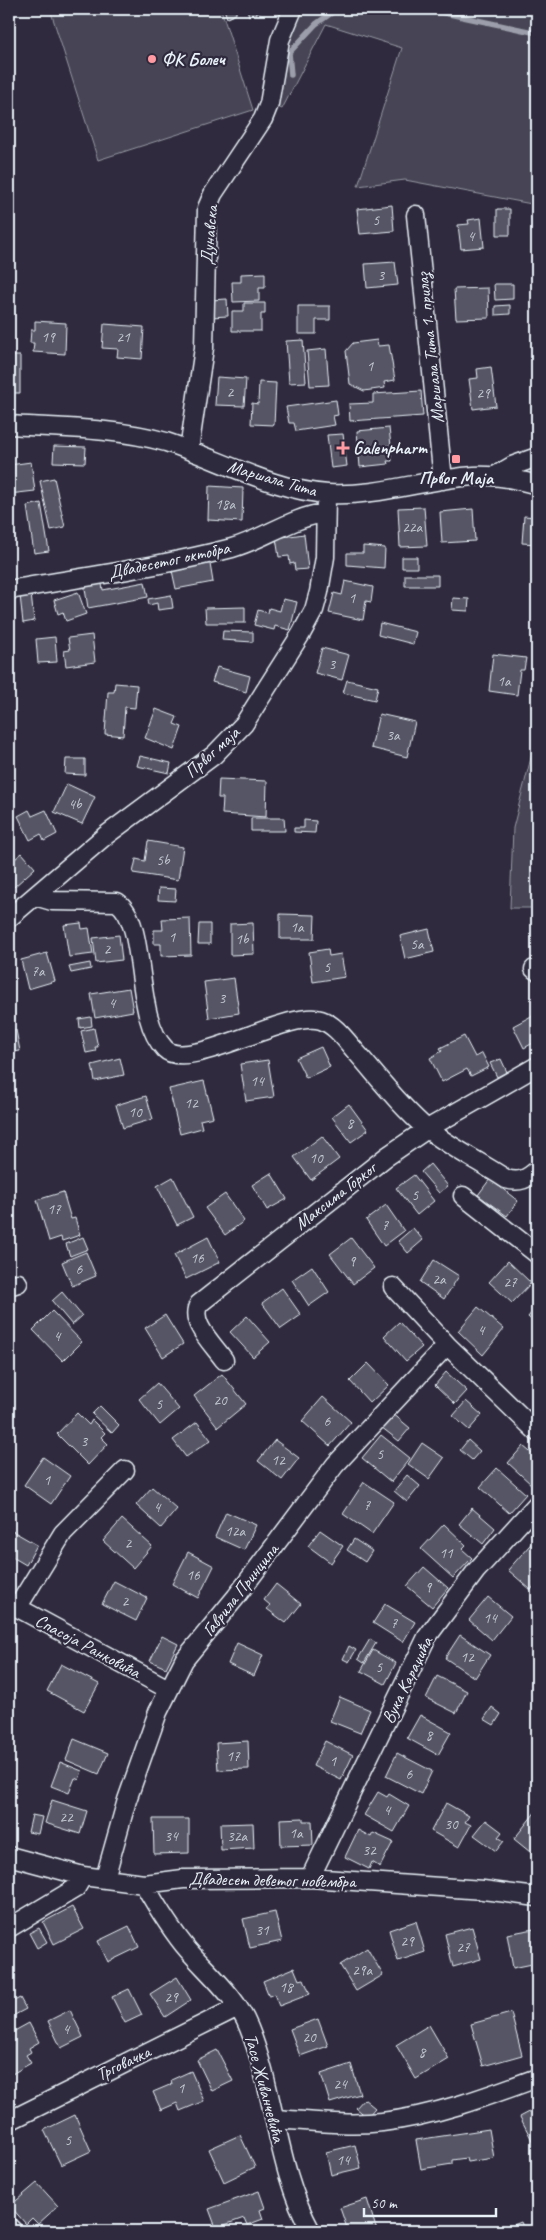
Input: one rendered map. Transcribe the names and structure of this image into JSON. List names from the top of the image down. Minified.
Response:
{"streets":{"street":["Дунавска","Маршала Тита 1. прилаз","Маршала Тита","Двадесетог октобра","Првог маја","Максима Горког","Гаврила Принципа","Спасоја Ранковића","Вука Караџића","Двадесет деветог новембра","Трговачка","Тасе Живанчевића"]},"crossings":[["Дунавска","Маршала Тита"],["Маршала Тита 1. прилаз","Маршала Тита"],["Маршала Тита","Првог маја"],["Двадесетог октобра","Првог маја"],["Гаврила Принципа","Спасоја Ранковића"],["Гаврила Принципа","Двадесет деветог новембра"],["Вука Караџића","Двадесет деветог новембра"],["Двадесет деветог новембра","Тасе Живанчевића"],["Трговачка","Тасе Живанчевића"]],"places":{"other":["ФК Болеч"],"health":["Galenpharm"],"transit":["Првог Маја"]},"house_numbers":["5","4","3","19","21","1","2","29","18a","22a","1","3","1a","3a","4b","5b","1a","1","1b","5a","2","5","7a","3","4","14","12","10","8","10","5","17","7","16","9","6","2a","27","4","4","20","5","6","3","5","12","1","7","4","12a","2","11","16","9","2","14","7","12","5","8","17","1","6","4","22","30","1a","34","32a","32","31","29","27","29a","18","29","4","20","8","24","1","5","14"],"scale_bar":"50 m"}
